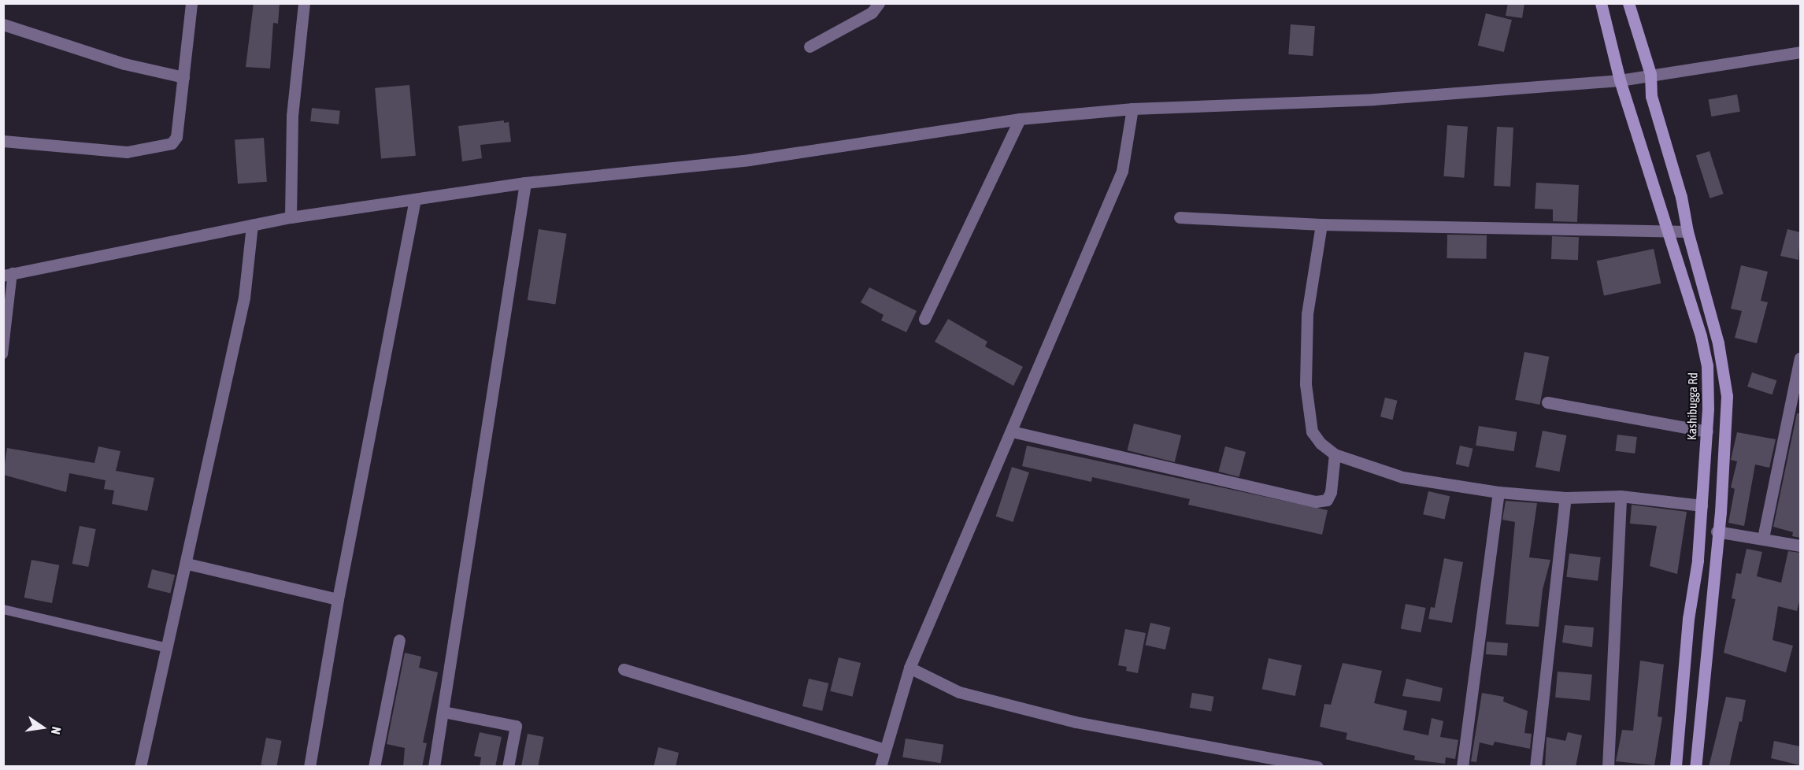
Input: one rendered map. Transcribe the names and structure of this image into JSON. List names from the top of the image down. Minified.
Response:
{"streets":{"main road":["Kashibugga Rd"]},"north":"right"}
